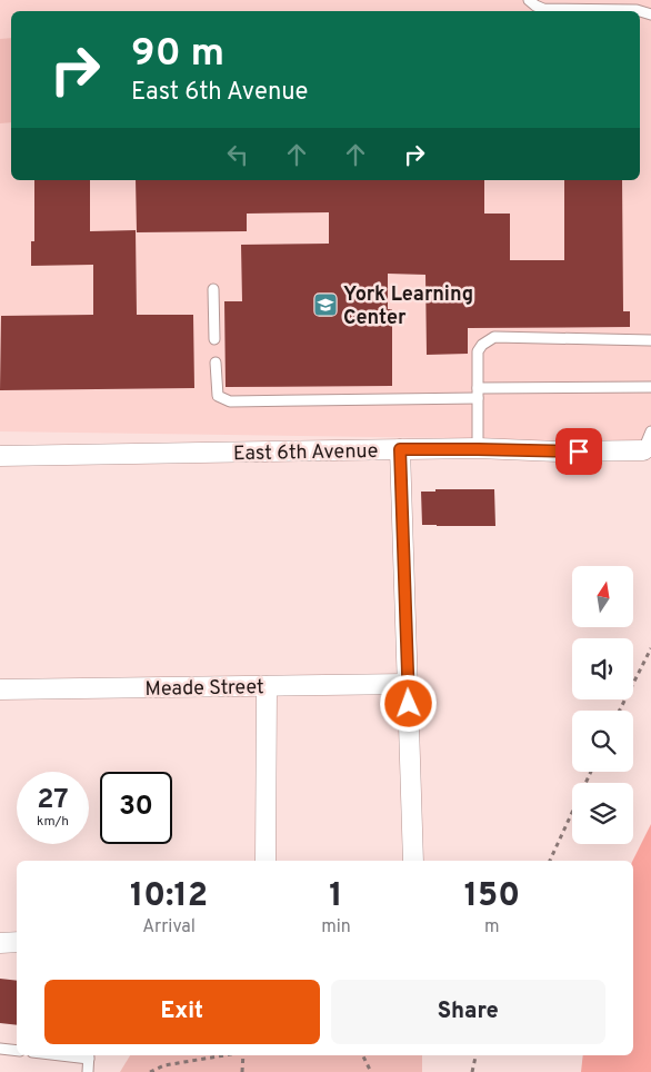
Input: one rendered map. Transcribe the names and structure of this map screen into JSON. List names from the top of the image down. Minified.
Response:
{"streets":{"street":["East 6th Avenue","Meade Street"]},"places":{"school or university":["York Learning Center"]},"north":"top","page":{"turn":["90 m","East 6th Avenue"],"speed":"27 km/h","limit":"30","eta":["10:12","Arrival","1","min","150","m"],"buttons":["Exit","Share"]}}
